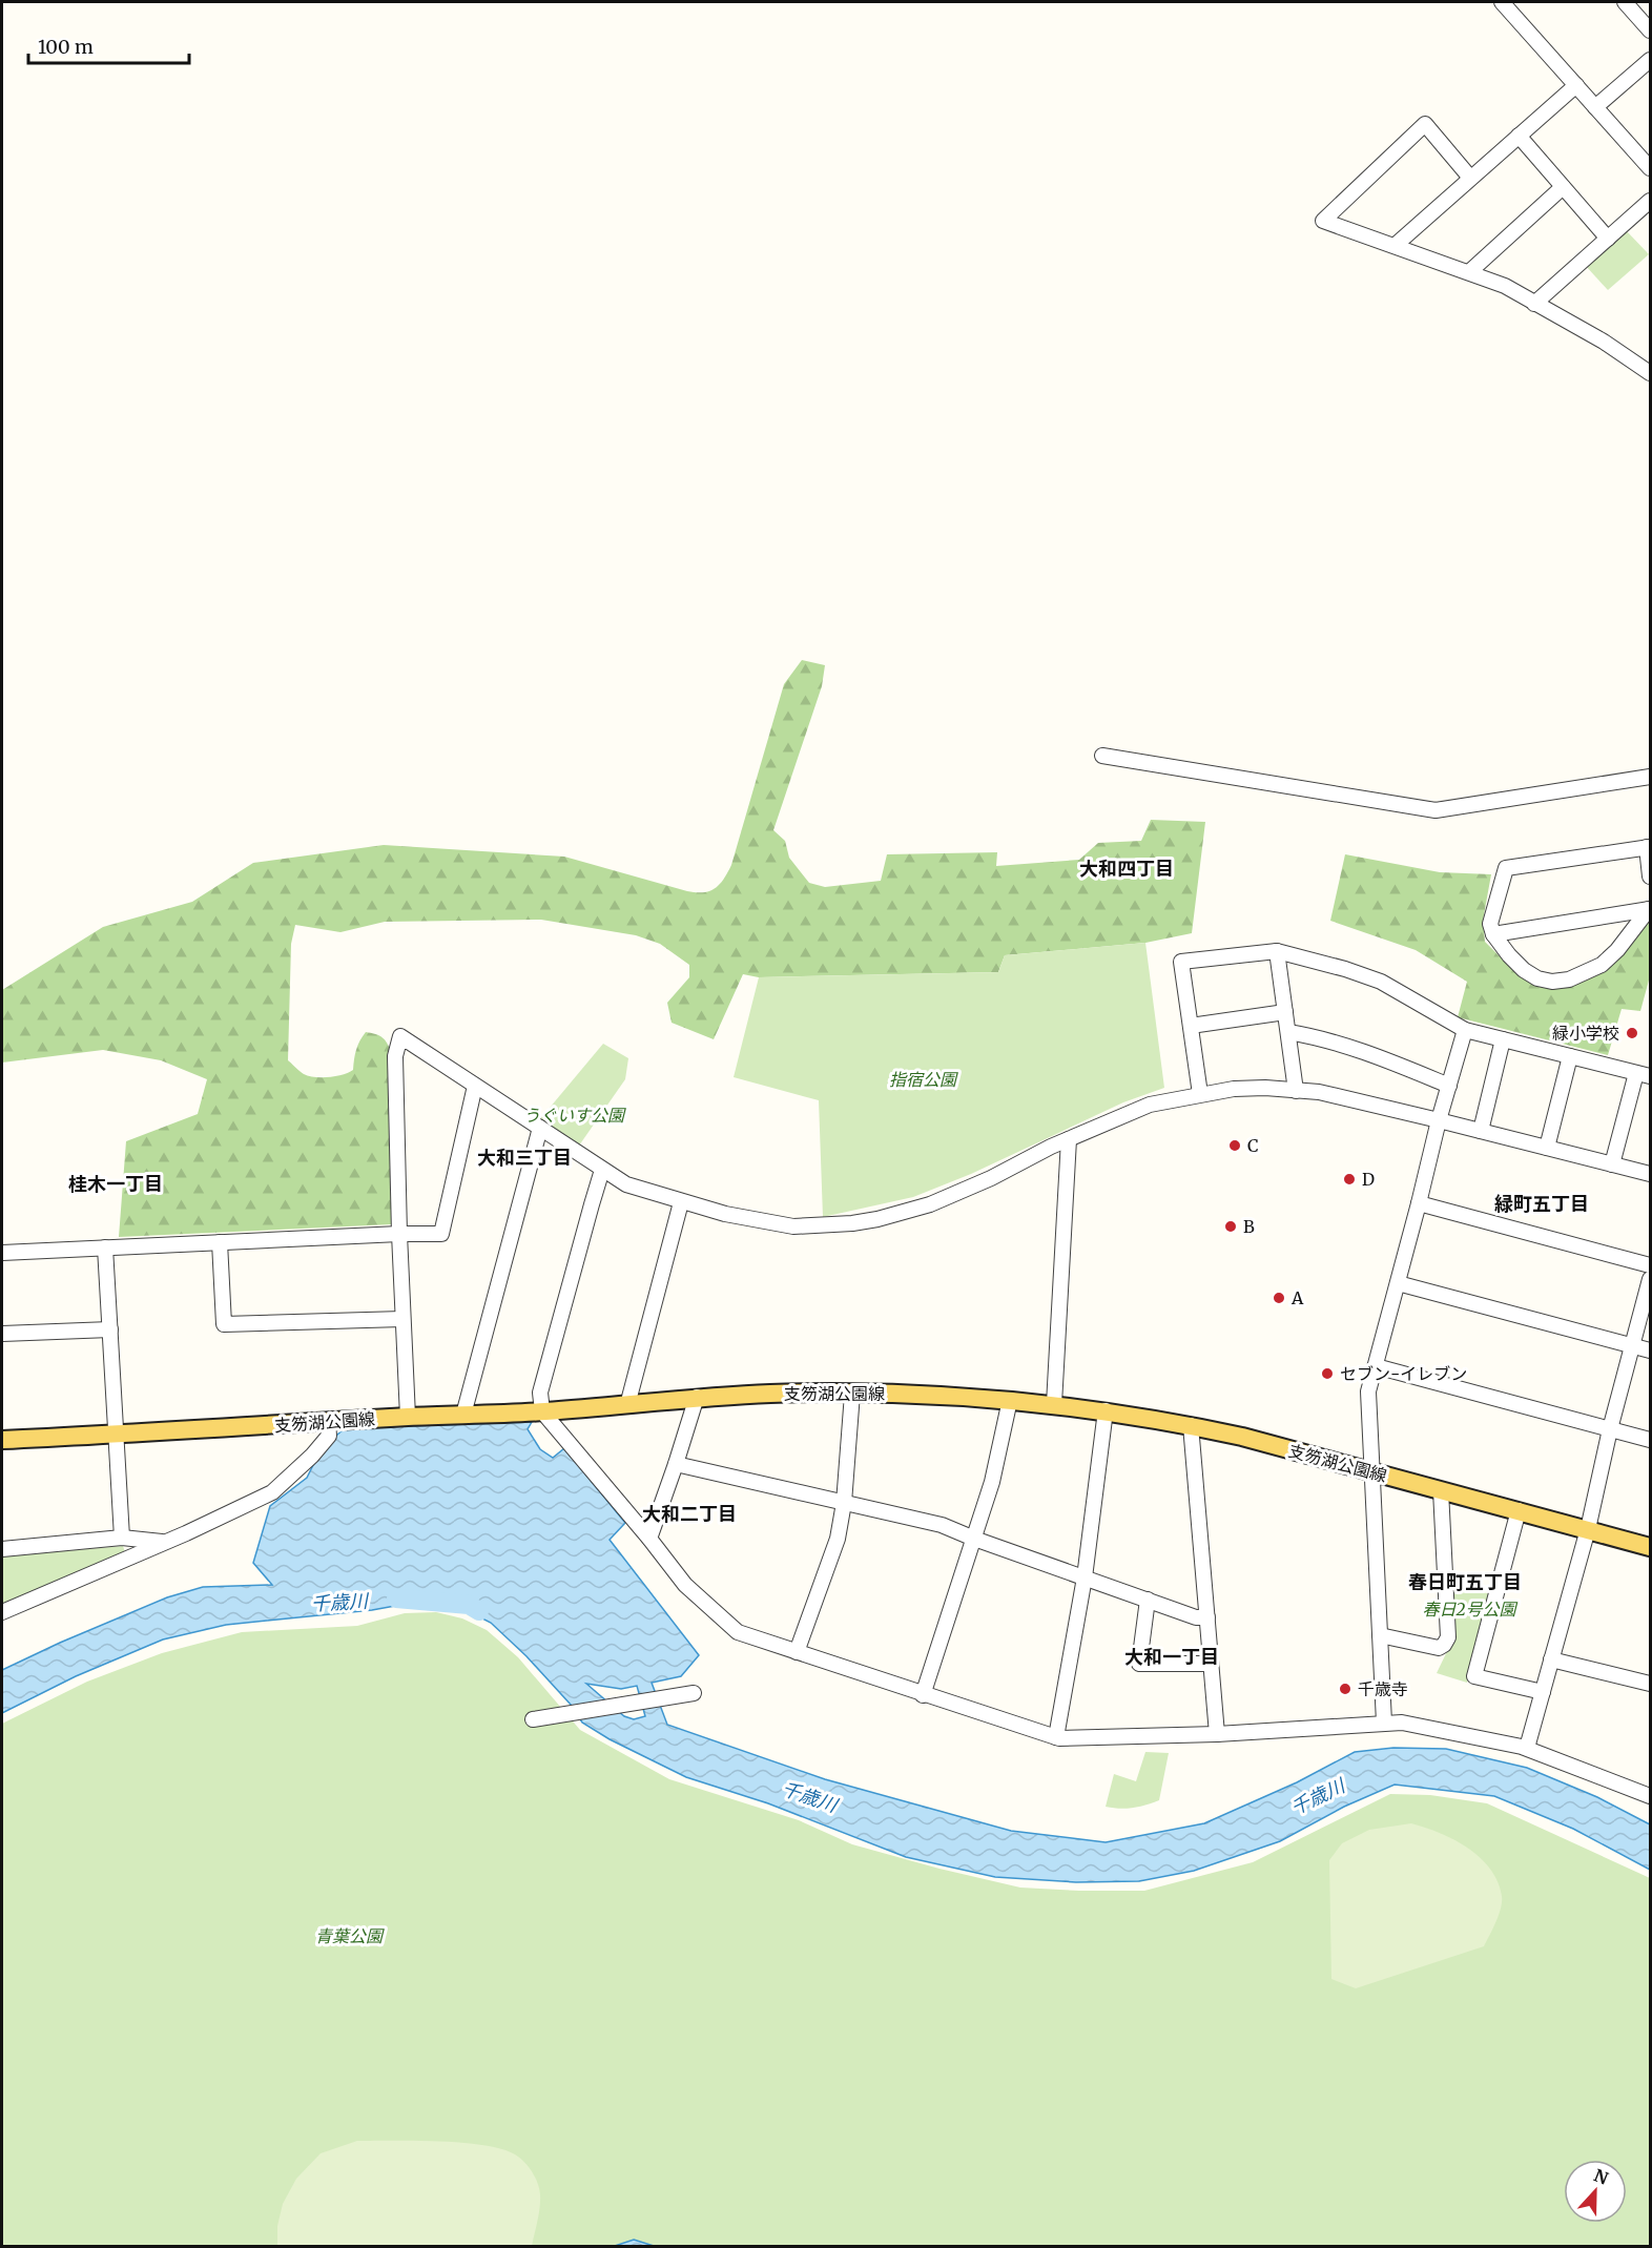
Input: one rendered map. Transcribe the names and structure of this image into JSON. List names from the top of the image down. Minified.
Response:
{"streets":{"main road":["支笏湖公園線"]},"districts":["大和四丁目","大和三丁目","桂木一丁目","緑町五丁目","大和二丁目","春日町五丁目","大和一丁目"],"water":["千歳川"],"parks":["指宿公園","うぐいす公園","春日2号公園","青葉公園"],"places":["緑小学校","C","D","B","A","セブン-イレブン","千歳寺"],"scale_bar":"100 m","north":"top"}
